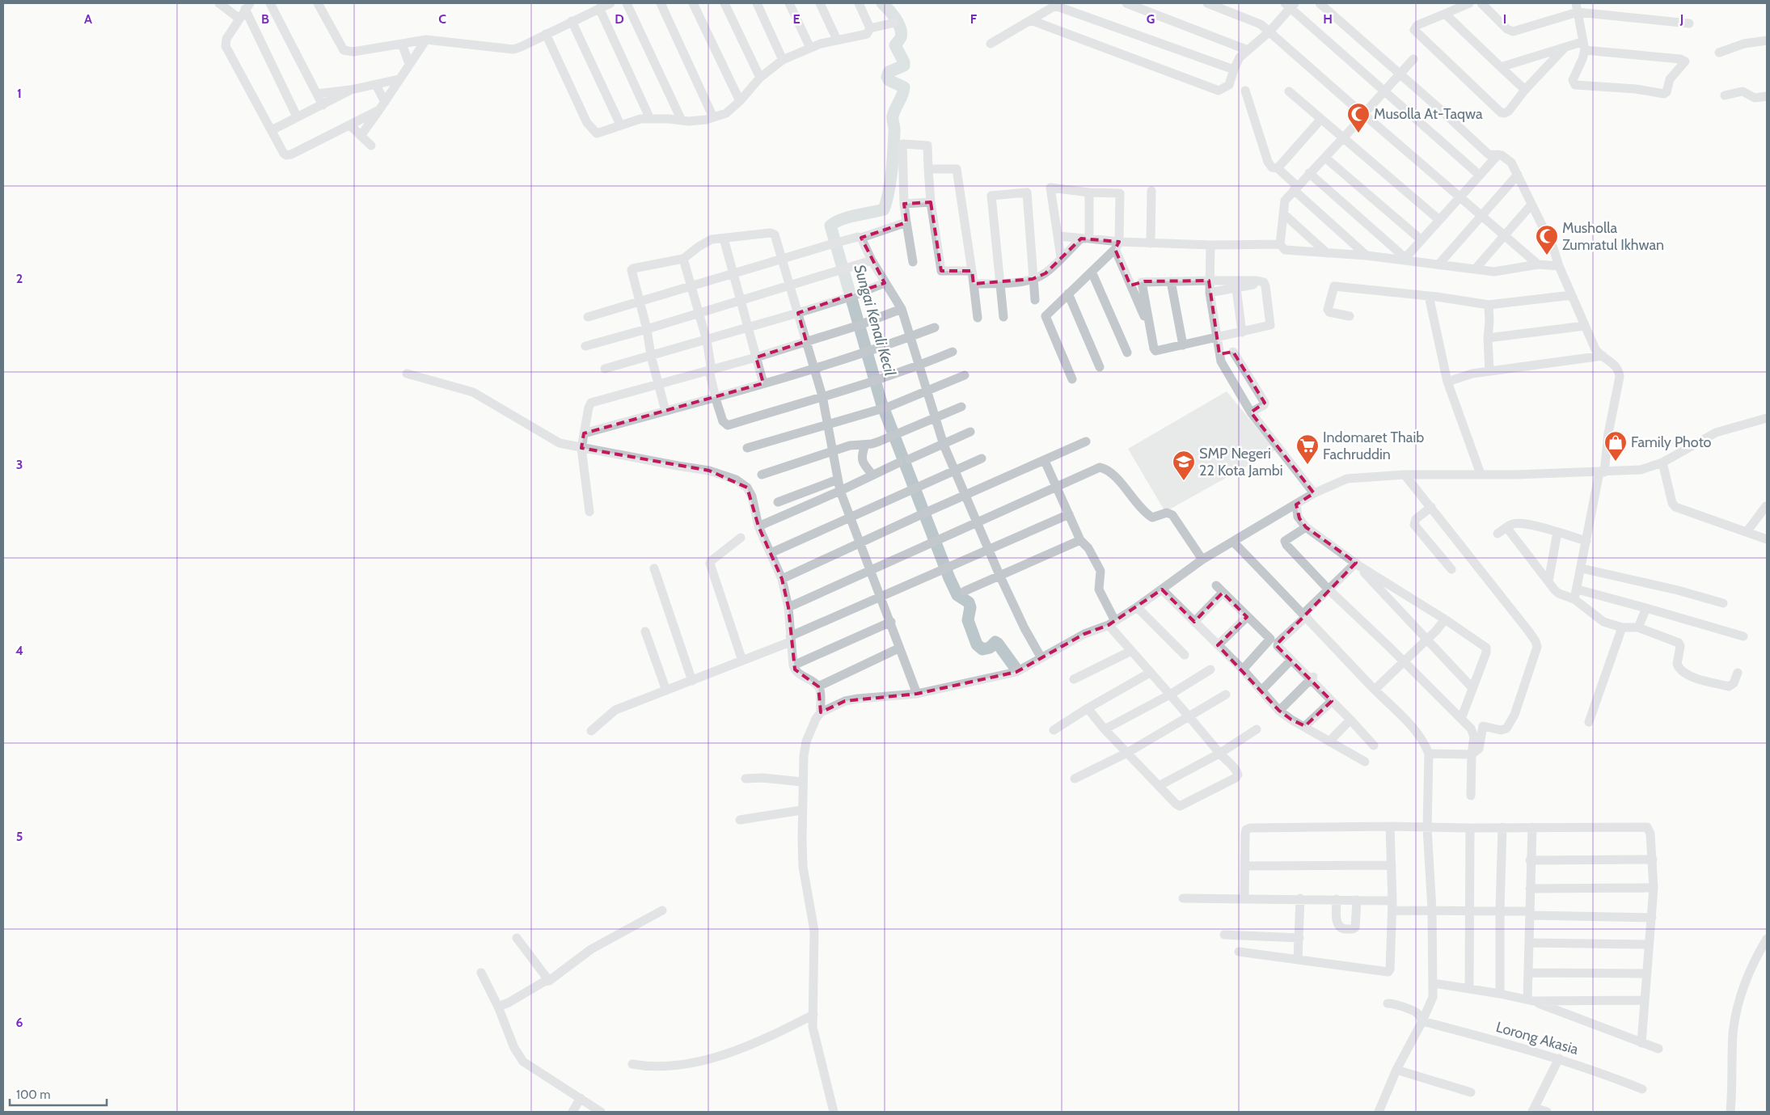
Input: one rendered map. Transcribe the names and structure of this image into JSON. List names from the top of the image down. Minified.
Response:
{"streets":{"street":["Lorong Akasia"]},"water":["Sungai Kenali Kecil"],"places":{"mosque":["Musolla At-Taqwa","Musholla Zumratul Ikhwan"],"shop":["Family Photo"],"supermarket":["Indomaret Thaib Fachruddin"],"school or university":["SMP Negeri 22 Kota Jambi"]},"scale_bar":"100 m","grid":{"columns":["A","B","C","D","E","F","G","H","I","J"],"rows":["1","2","3","4","5","6"]}}
